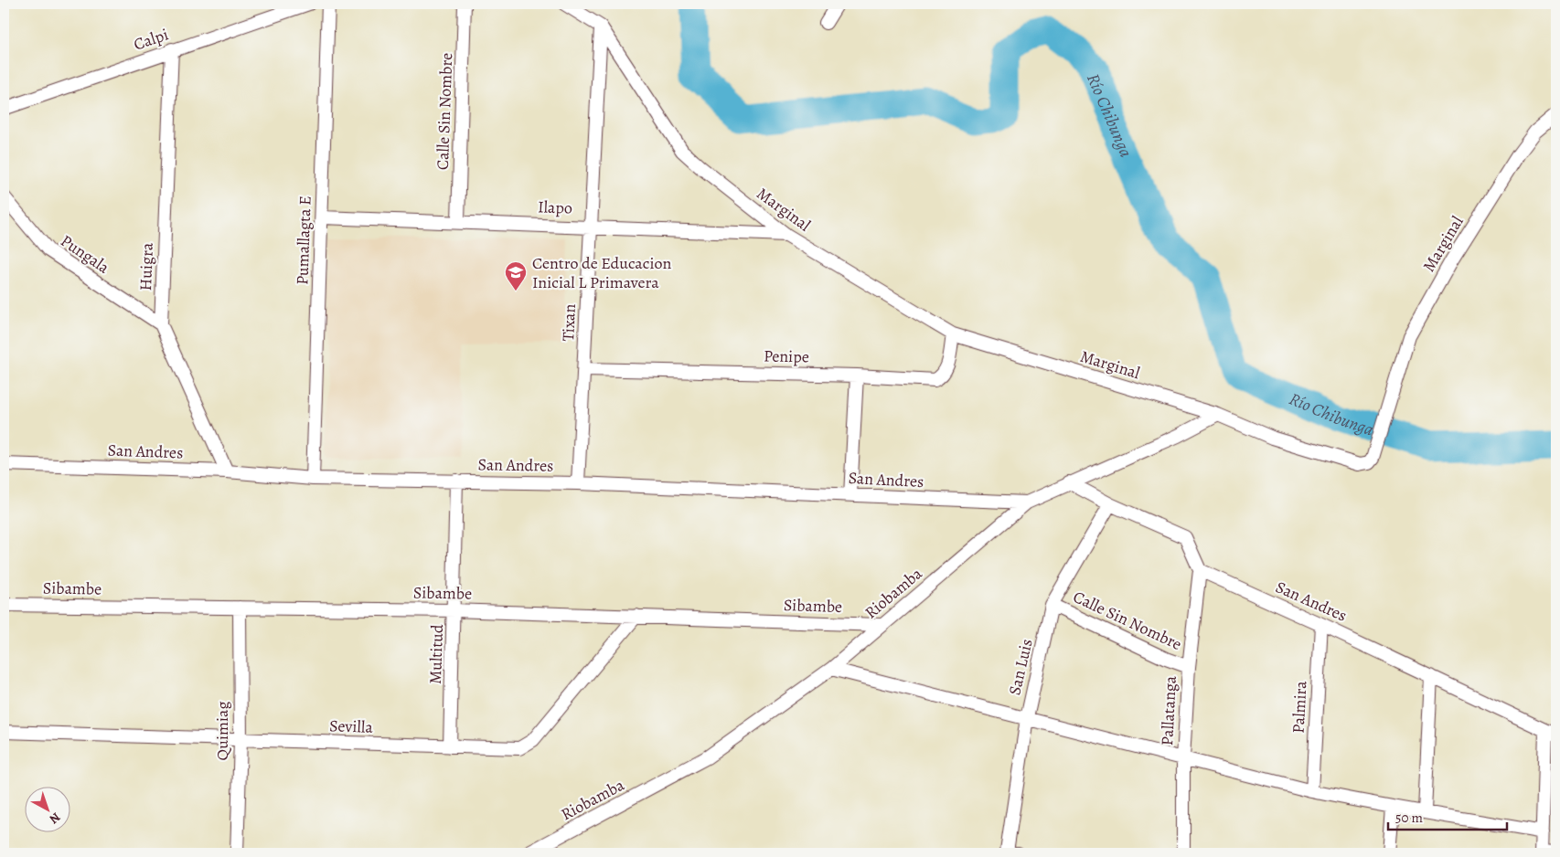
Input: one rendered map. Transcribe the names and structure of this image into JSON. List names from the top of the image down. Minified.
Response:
{"streets":{"street":["Calpi","Calle Sin Nombre","Ilapo","Marginal","Pumallagta E","Pungala","Huigra","Tixan","Penipe","San Andres","Sibambe","Riobamba","Multitud","San Luis","Palmira","Pallatanga","Sevilla","Quimiag"]},"crossings":[["Calpi","Huigra"],["Calle Sin Nombre","Ilapo"],["Calle Sin Nombre","San Luis"],["Calle Sin Nombre","Pallatanga"],["Ilapo","Marginal"],["Ilapo","Pumallagta E"],["Ilapo","Tixan"],["Marginal","Tixan"],["Marginal","Penipe"],["Marginal","Riobamba"],["Pumallagta E","San Andres"],["Pungala","Huigra"],["Huigra","San Andres"],["Tixan","Penipe"],["Tixan","San Andres"],["San Andres","Riobamba"],["San Andres","Multitud"],["San Andres","Palmira"],["San Andres","Pallatanga"],["Sibambe","Riobamba"],["Sibambe","Multitud"],["Sibambe","Sevilla"],["Sibambe","Quimiag"],["Multitud","Sevilla"],["Sevilla","Quimiag"]],"water":["Río Chibunga"],"places":{"school or university":["Centro de Educacion Inicial L Primavera"]},"scale_bar":"50 m","north":"bottom right"}
